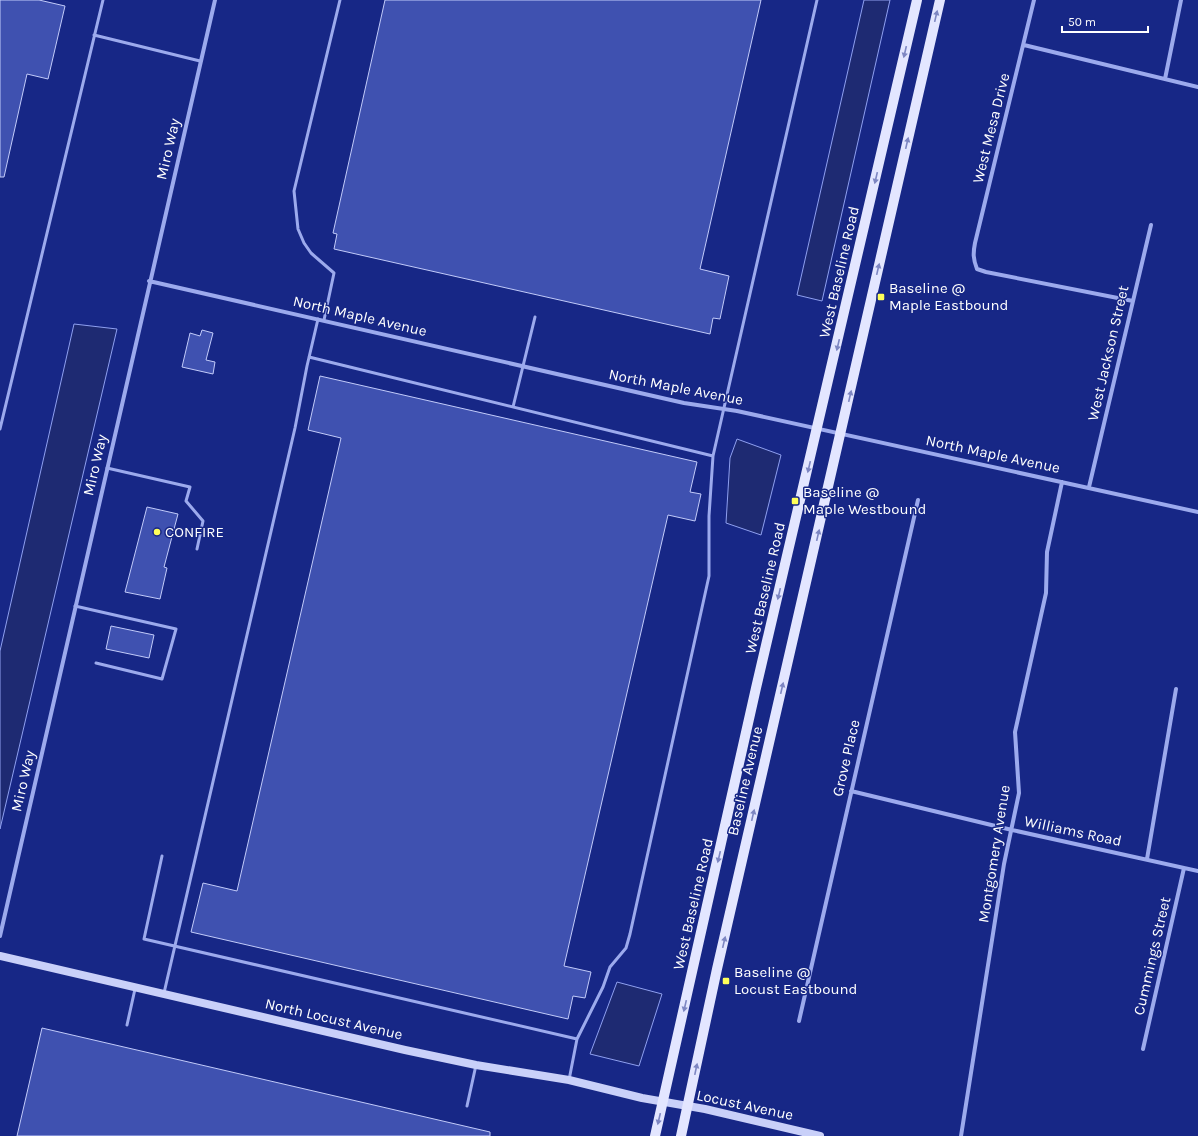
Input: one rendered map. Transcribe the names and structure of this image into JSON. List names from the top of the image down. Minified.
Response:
{"streets":{"main road":["West Baseline Road","Baseline Avenue"],"street":["West Mesa Drive","Miro Way","North Maple Avenue","West Jackson Street","Grove Place","Williams Road","Montgomery Avenue","Cummings Street","North Locust Avenue","Locust Avenue"]},"crossings":[["West Mesa Drive","West Jackson Street"],["Miro Way","North Maple Avenue"],["West Baseline Road","North Maple Avenue"],["West Baseline Road","North Locust Avenue"],["West Baseline Road","Locust Avenue"],["North Maple Avenue","West Jackson Street"],["North Maple Avenue","Baseline Avenue"],["North Maple Avenue","Montgomery Avenue"],["Grove Place","Williams Road"],["Baseline Avenue","Locust Avenue"],["Williams Road","Montgomery Avenue"],["Williams Road","Cummings Street"],["North Locust Avenue","Locust Avenue"]],"one_way":["Baseline Avenue"],"places":{"transit":["Baseline @ Maple Eastbound","Baseline @ Maple Westbound","Baseline @ Locust Eastbound"],"other":["CONFIRE"]},"scale_bar":"50 m"}
